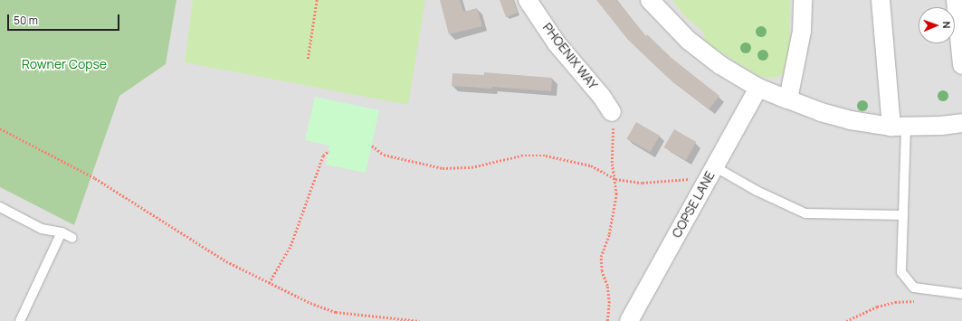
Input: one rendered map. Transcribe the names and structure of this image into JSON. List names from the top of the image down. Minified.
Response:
{"streets":{"street":["PHOENIX WAY","COPSE LANE"]},"parks":["Rowner Copse"],"scale_bar":"50 m","north":"right"}
